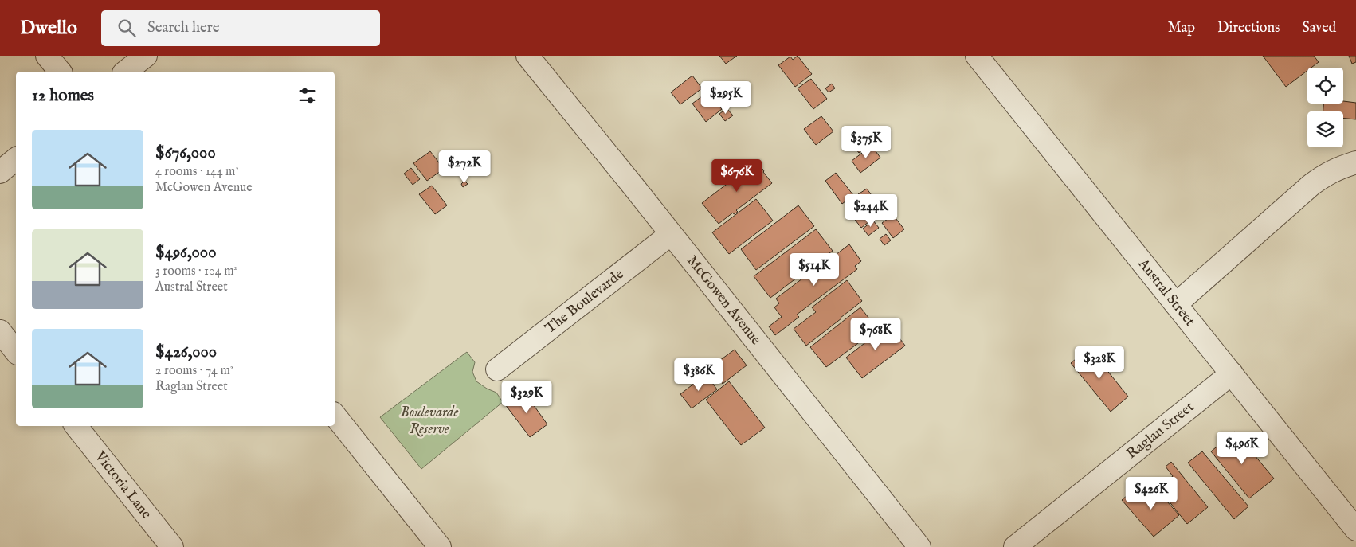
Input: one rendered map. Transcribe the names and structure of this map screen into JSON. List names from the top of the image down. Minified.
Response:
{"streets":{"street":["Austral Street","McGowen Avenue","The Boulevarde","Raglan Street","Victoria Lane"]},"crossings":[["Austral Street","Raglan Street"],["McGowen Avenue","The Boulevarde"]],"parks":["Boulevarde Reserve"],"page":{"header":"Dwello","search":"Search here","nav":["Map","Directions","Saved"],"heading":"12 homes","price":["$295K","$375K","$272K","$676K","$244K","$514K","$768K","$328K","$386K","$329K","$496K","$426K"],"list":[{"name":"$676,000","note":"4 rooms · 144 m² · McGowen Avenue"},{"name":"$496,000","note":"3 rooms · 104 m² · Austral Street"},{"name":"$426,000","note":"2 rooms · 74 m² · Raglan Street"}]}}
